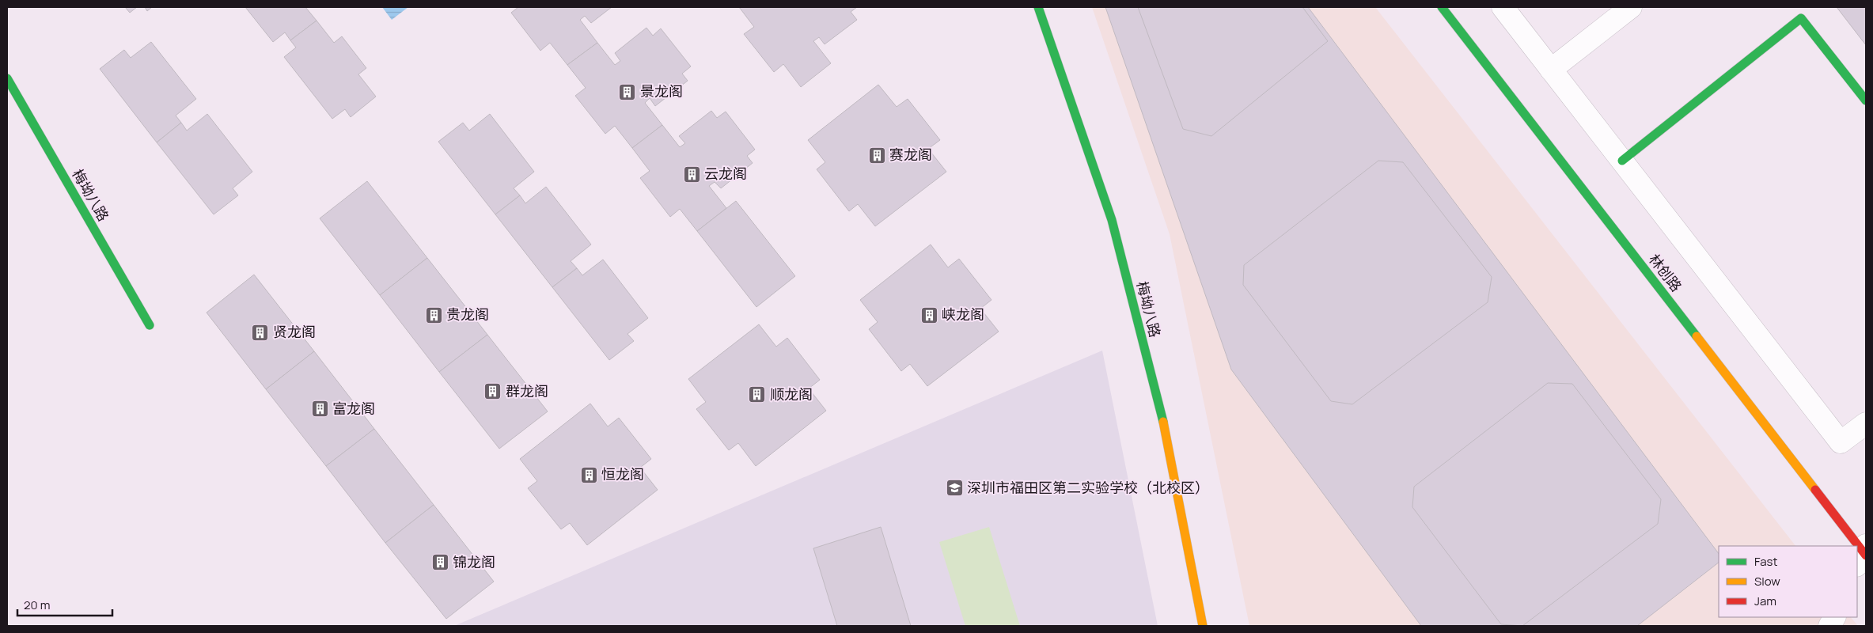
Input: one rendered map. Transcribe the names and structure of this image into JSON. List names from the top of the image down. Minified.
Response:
{"streets":{"street":["梅坳八路","林创路"]},"places":{"building":["景龙阁","赛龙阁","云龙阁","贵龙阁","峡龙阁","贤龙阁","群龙阁","顺龙阁","富龙阁","恒龙阁","锦龙阁"],"school or university":["深圳市福田区第二实验学校（北校区）"]},"legend":["Fast","Slow","Jam"],"scale_bar":"20 m"}
